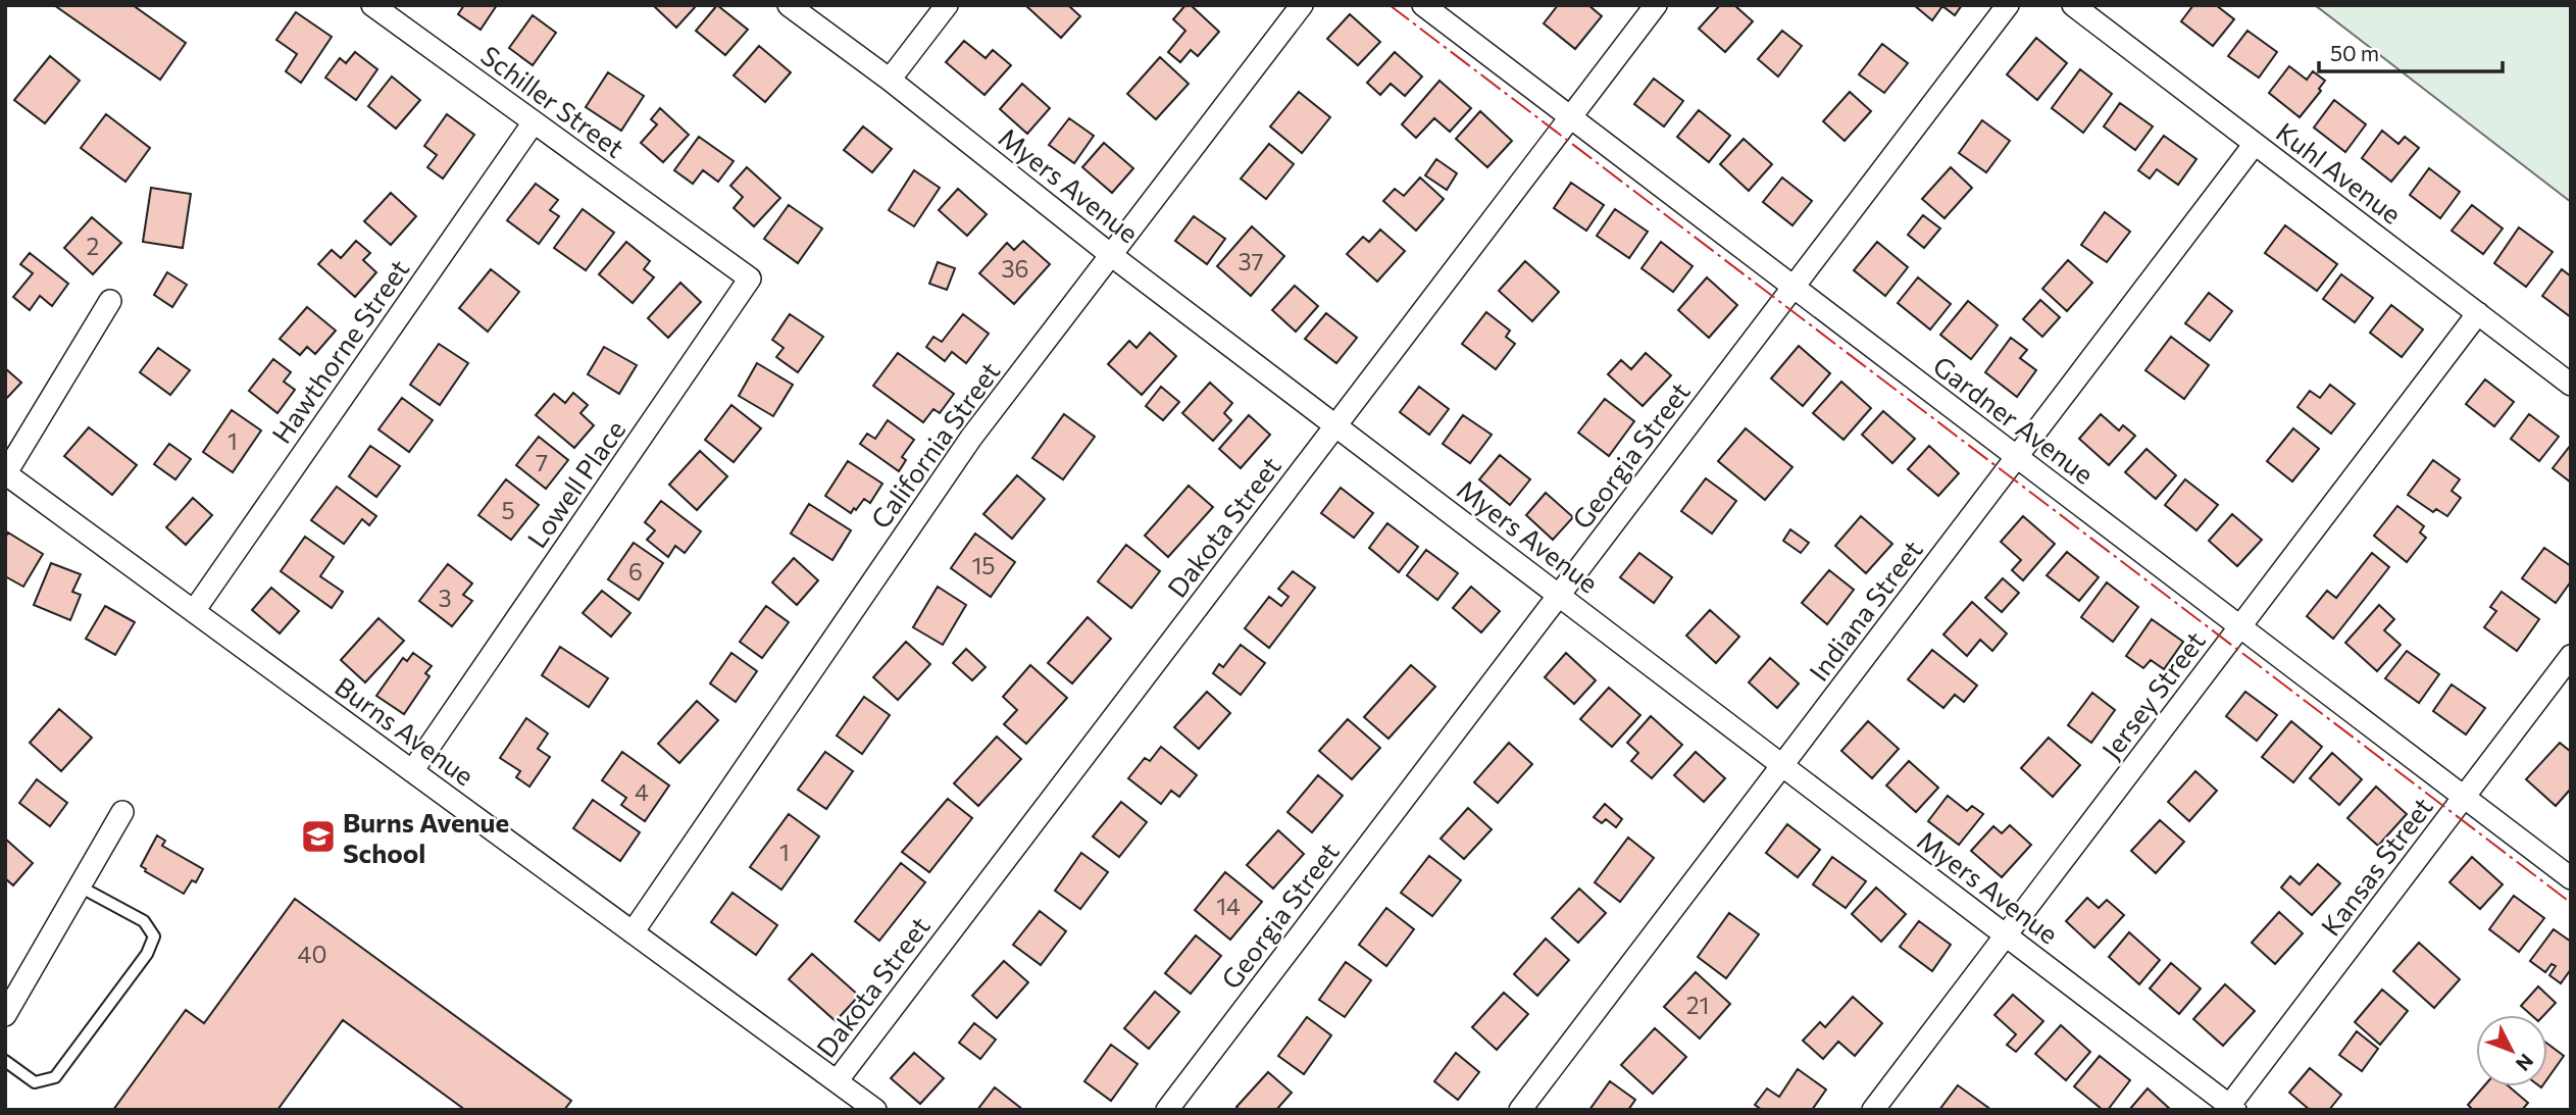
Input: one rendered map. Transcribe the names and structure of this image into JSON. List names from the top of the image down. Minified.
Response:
{"streets":{"street":["Schiller Street","Kuhl Avenue","Myers Avenue","Hawthorne Street","Gardner Avenue","California Street","Georgia Street","Lowell Place","Dakota Street","Indiana Street","Jersey Street","Burns Avenue","Kansas Street"]},"crossings":[["Schiller Street","Hawthorne Street"],["Schiller Street","Lowell Place"],["Kuhl Avenue","Indiana Street"],["Kuhl Avenue","Jersey Street"],["Myers Avenue","California Street"],["Myers Avenue","Georgia Street"],["Myers Avenue","Dakota Street"],["Myers Avenue","Indiana Street"],["Myers Avenue","Jersey Street"],["Myers Avenue","Kansas Street"],["Hawthorne Street","Burns Avenue"],["Gardner Avenue","Georgia Street"],["Gardner Avenue","Dakota Street"],["Gardner Avenue","Indiana Street"],["Gardner Avenue","Jersey Street"],["Gardner Avenue","Kansas Street"],["California Street","Burns Avenue"],["Lowell Place","Burns Avenue"],["Dakota Street","Burns Avenue"]],"places":{"school or university":["Burns Avenue School"]},"house_numbers":["2","37","36","1","7","5","15","6","3","4","1","14","40","21"],"scale_bar":"50 m","north":"bottom right"}
